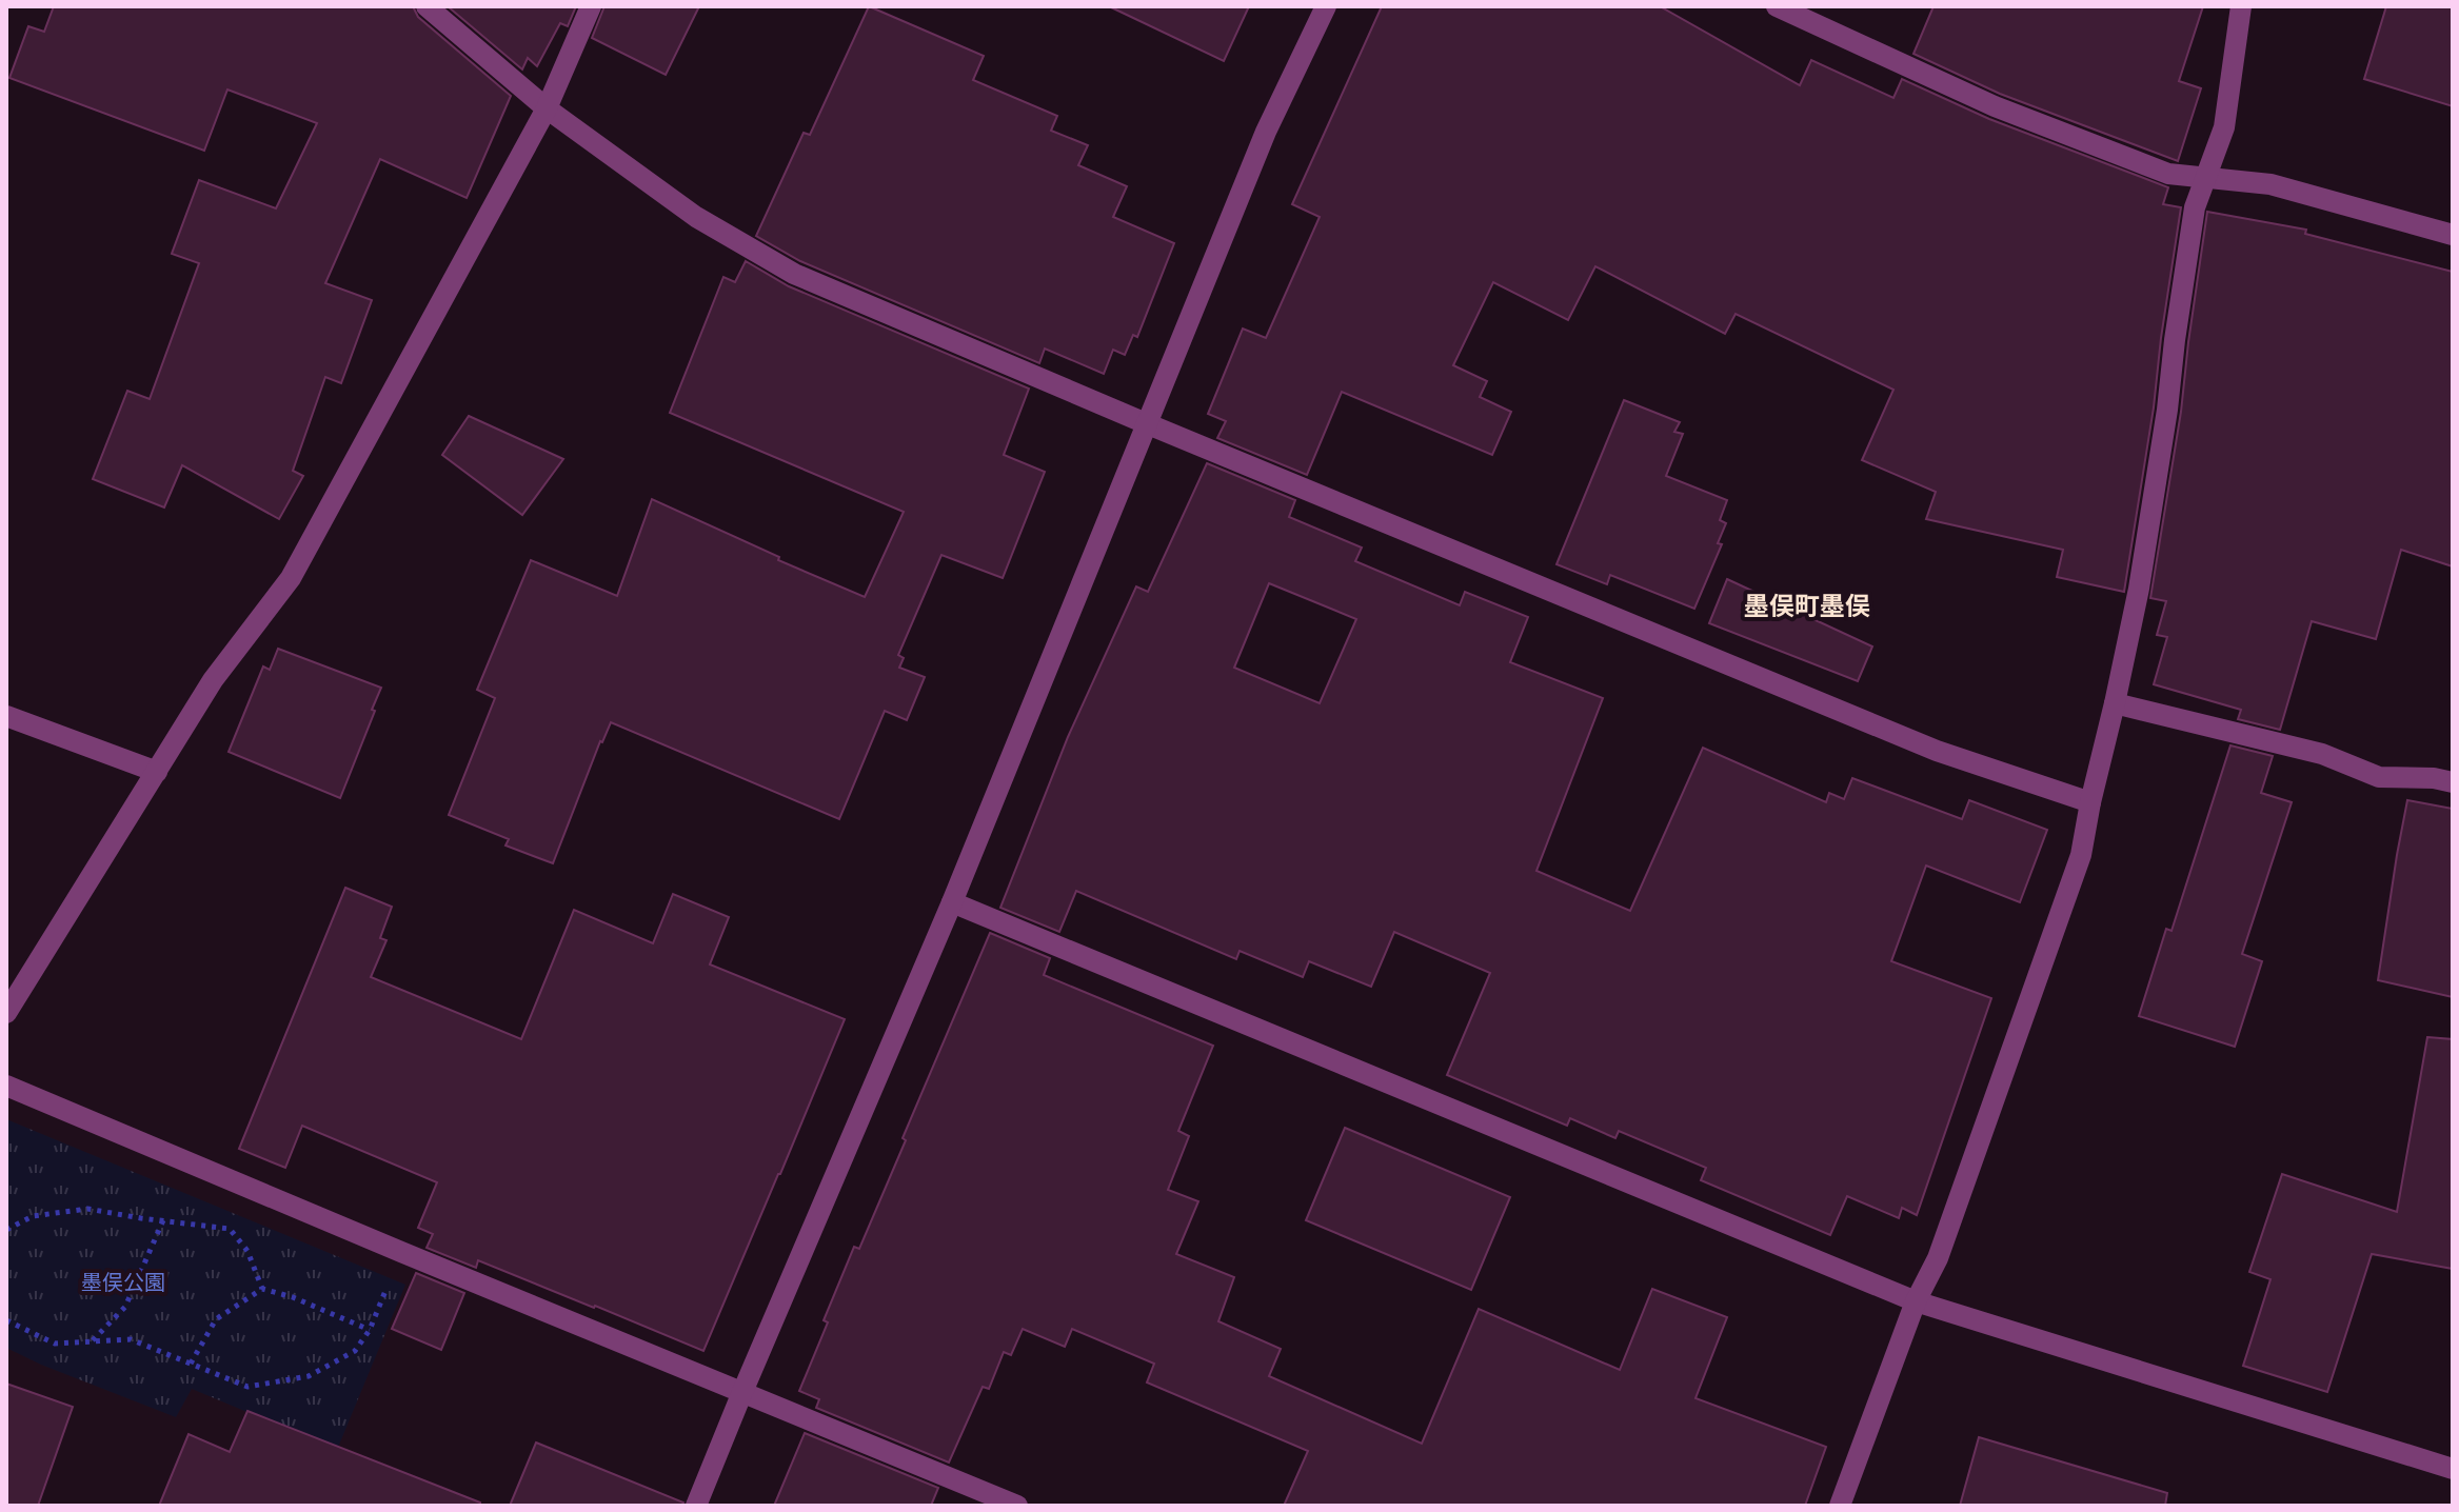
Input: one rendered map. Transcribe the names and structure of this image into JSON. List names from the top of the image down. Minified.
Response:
{"districts":["墨俣町墨俣"],"parks":["墨俣公園"]}
